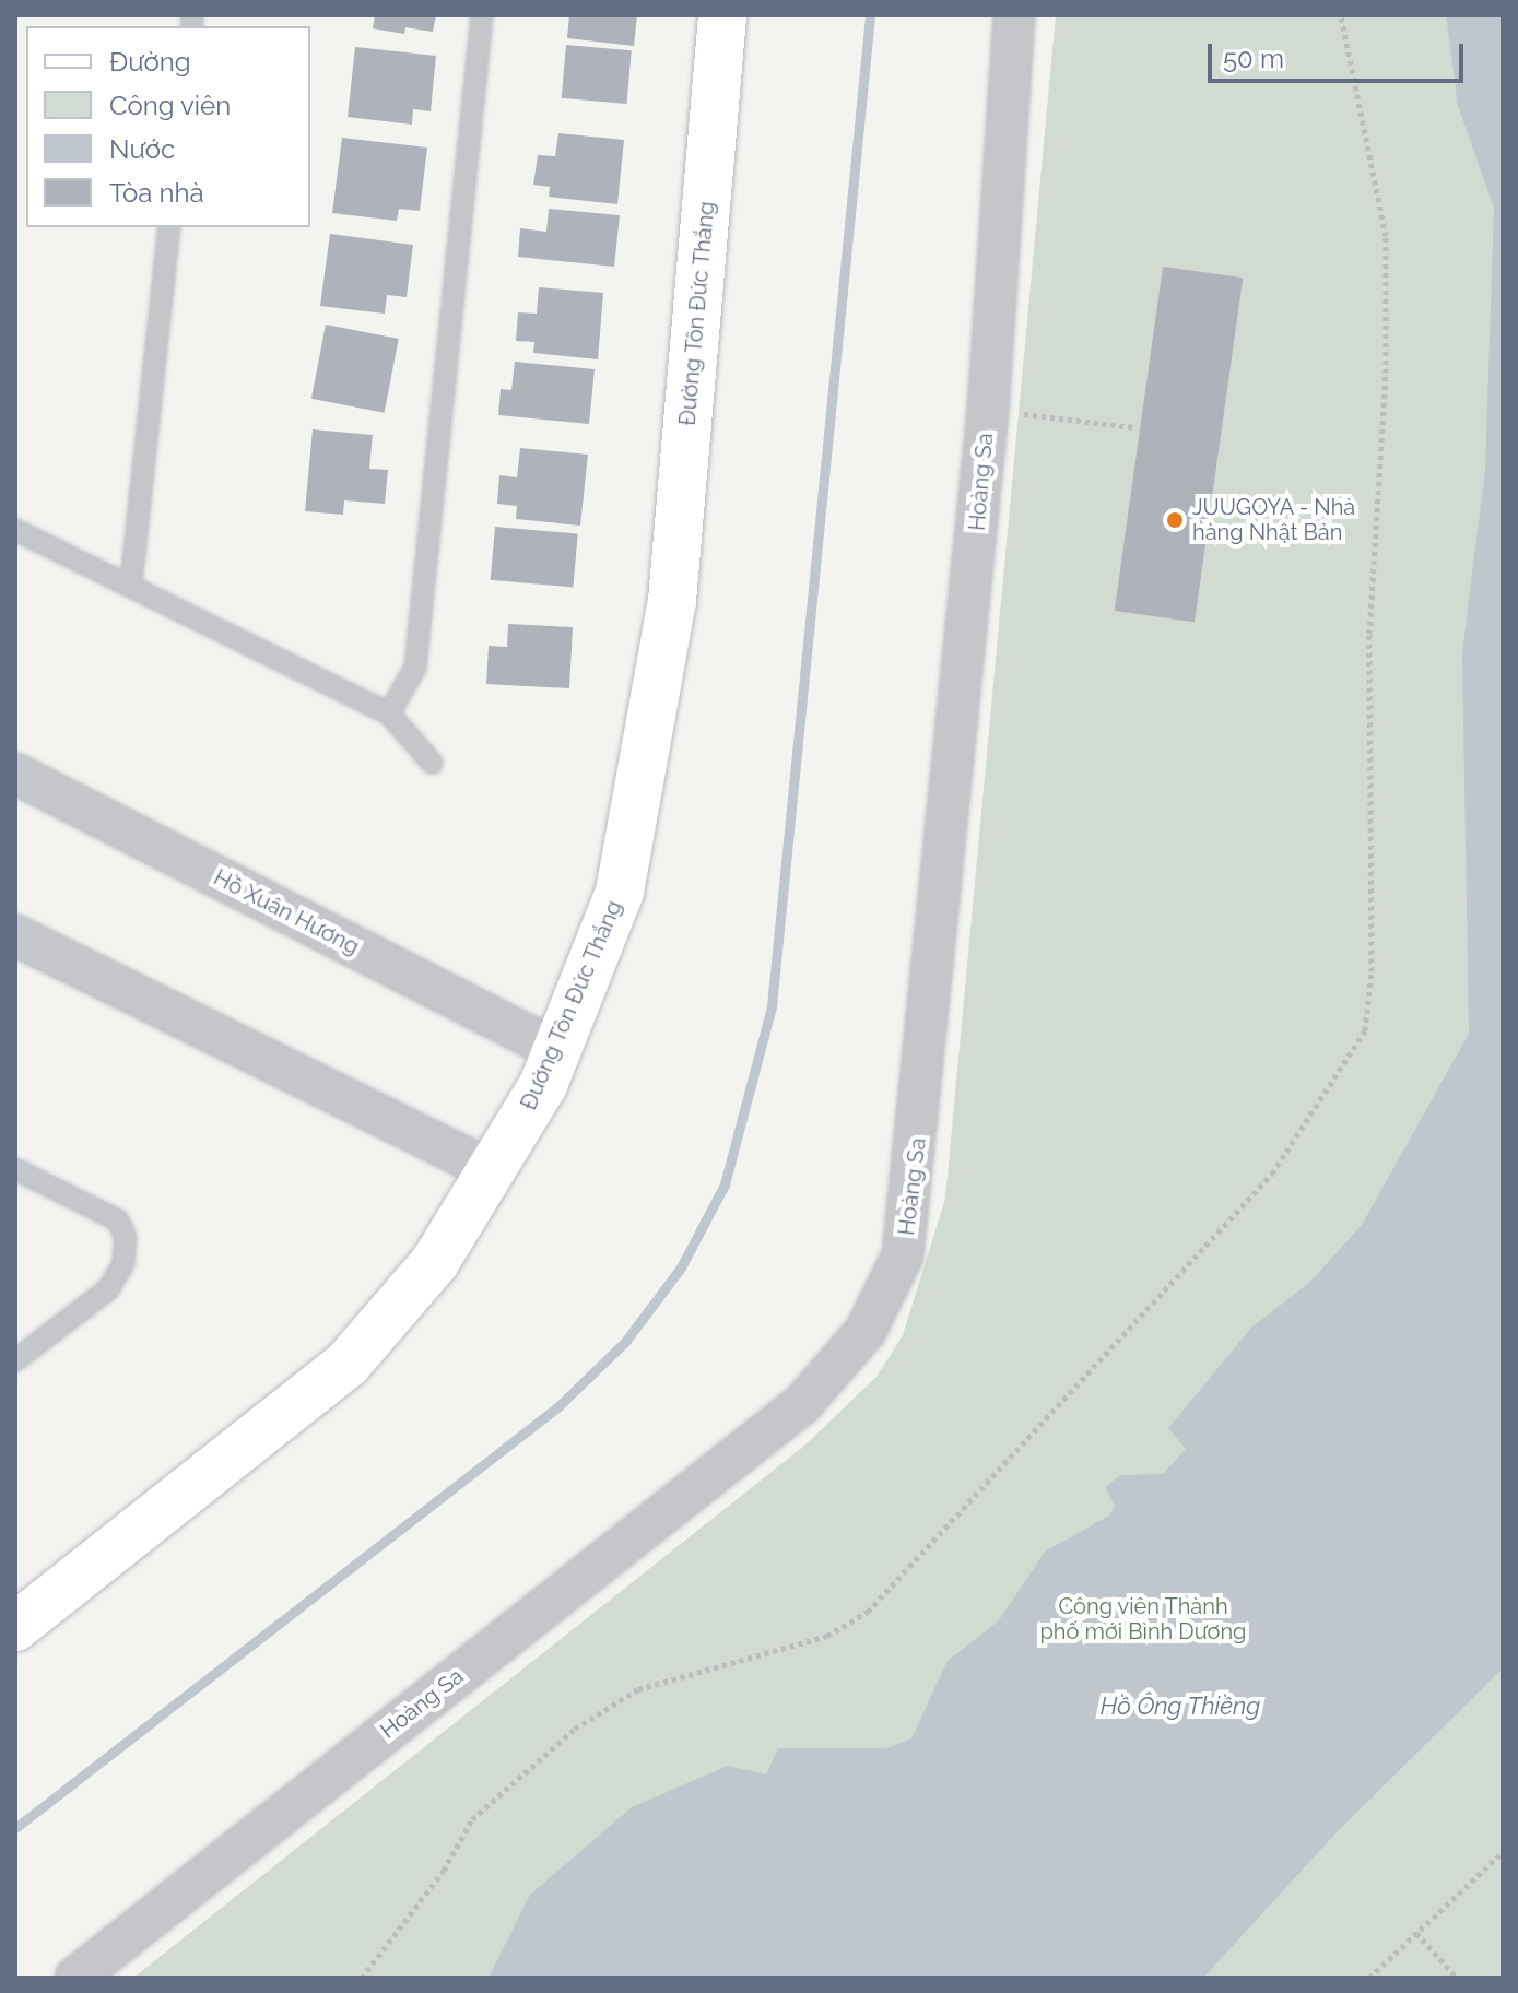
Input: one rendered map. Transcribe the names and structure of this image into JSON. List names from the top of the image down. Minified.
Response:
{"streets":{"street":["Đường Tôn Đức Thắng","Hoàng Sa","Hồ Xuân Hương"]},"crossings":[["Đường Tôn Đức Thắng","Hồ Xuân Hương"]],"water":["Hồ Ông Thiềng"],"parks":["Công viên Thành phố mới Bình Dương"],"places":["JUUGOYA - Nhà hàng Nhật Bản"],"legend":["Đường","Công viên","Nước","Tòa nhà"],"scale_bar":"50 m"}
